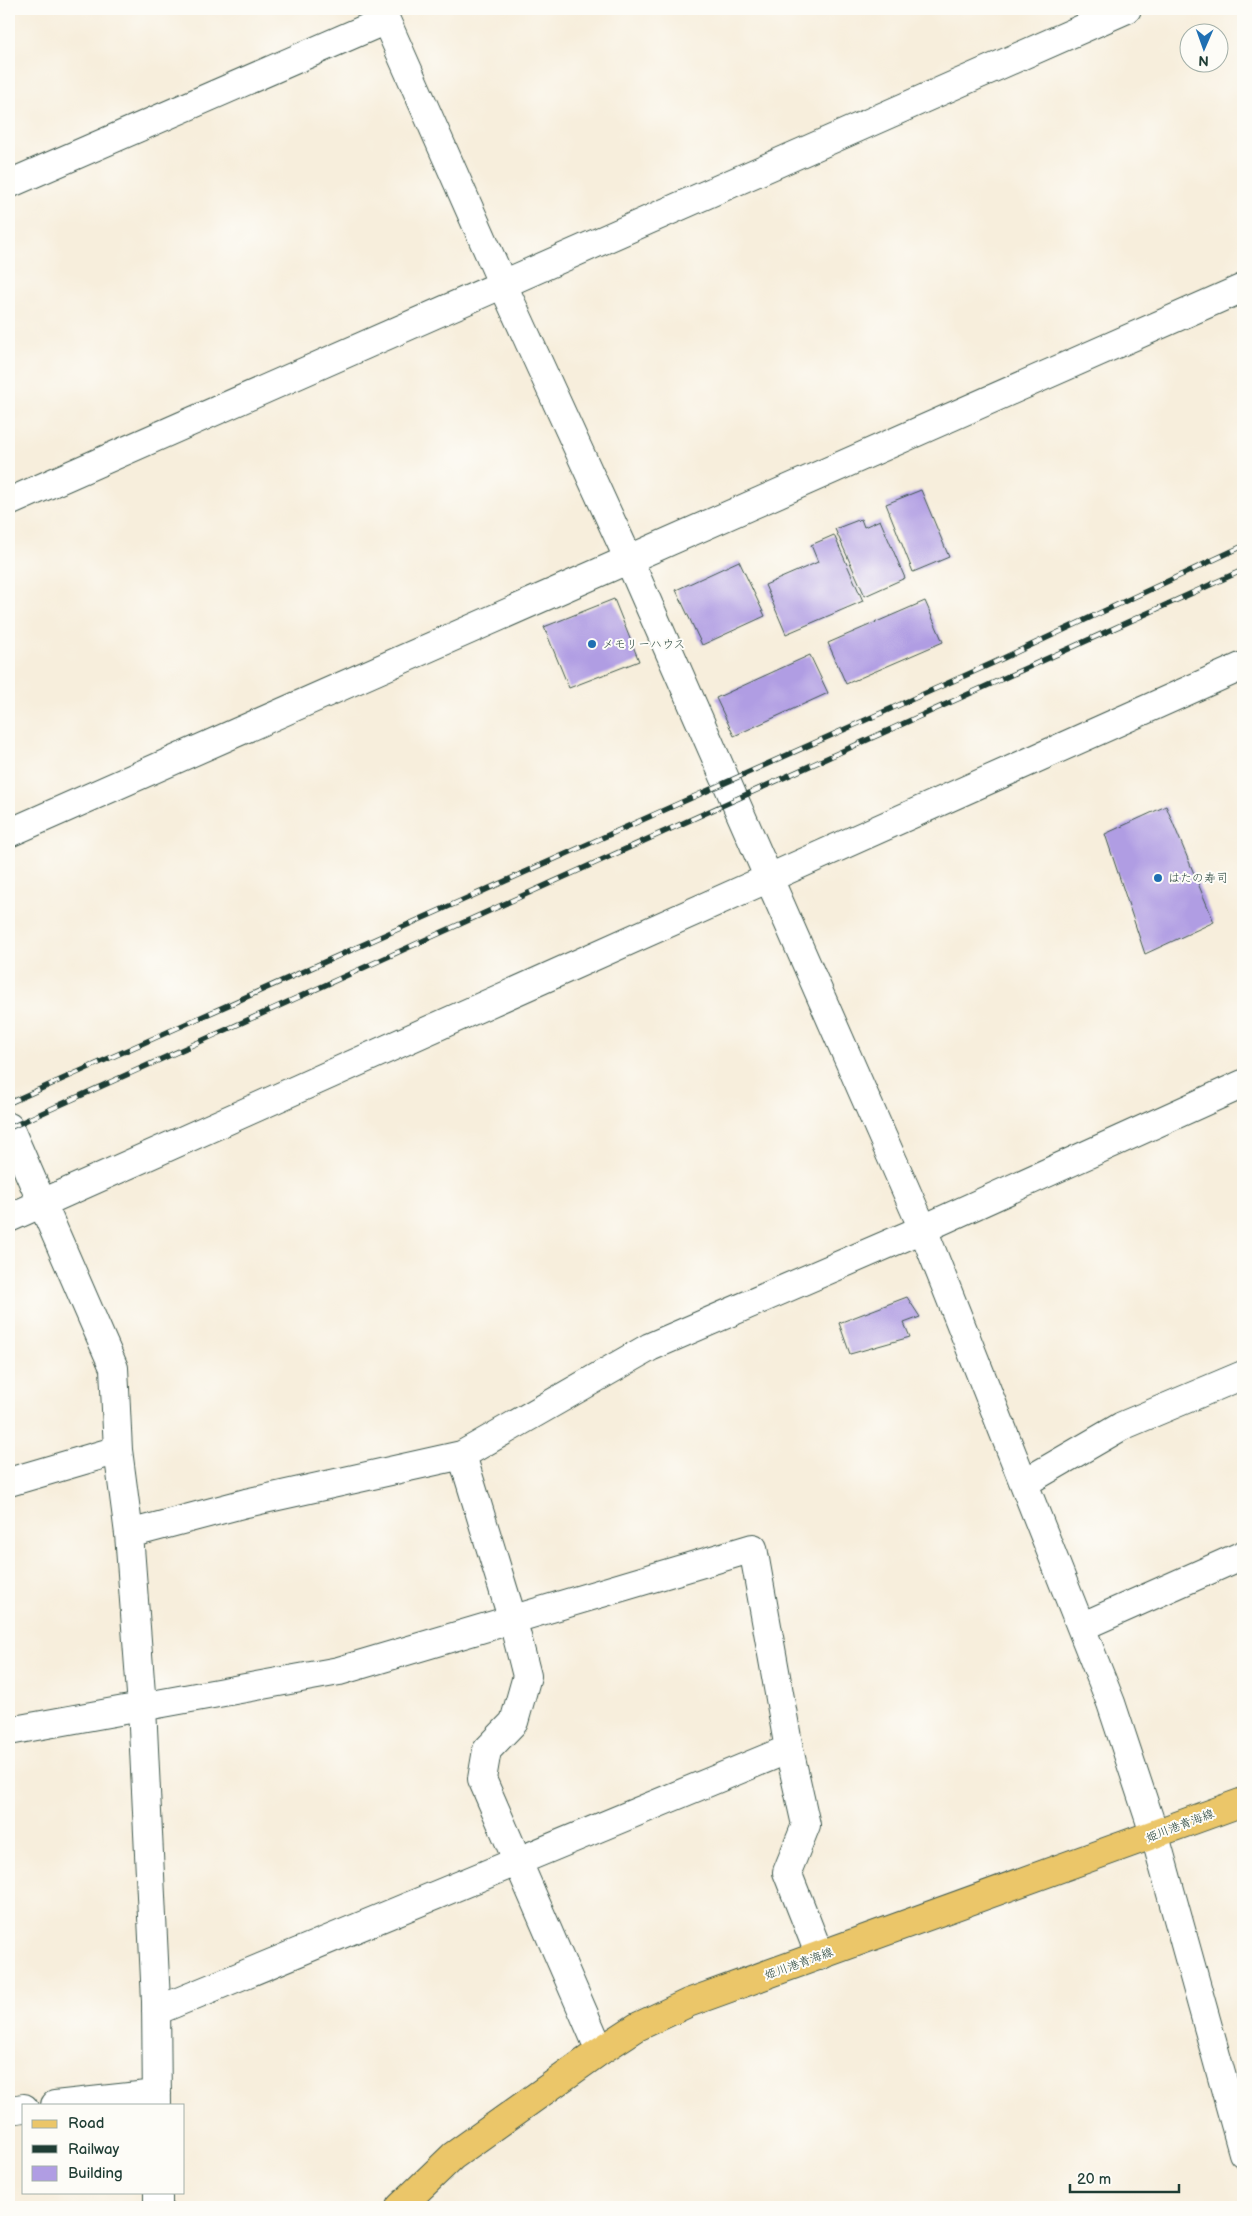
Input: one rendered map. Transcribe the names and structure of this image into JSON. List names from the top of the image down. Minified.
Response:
{"streets":{"main road":["姫川港青海線"]},"places":["メモリーハウス","はたの寿司"],"legend":["Road","Railway","Building"],"scale_bar":"20 m","north":"bottom"}
